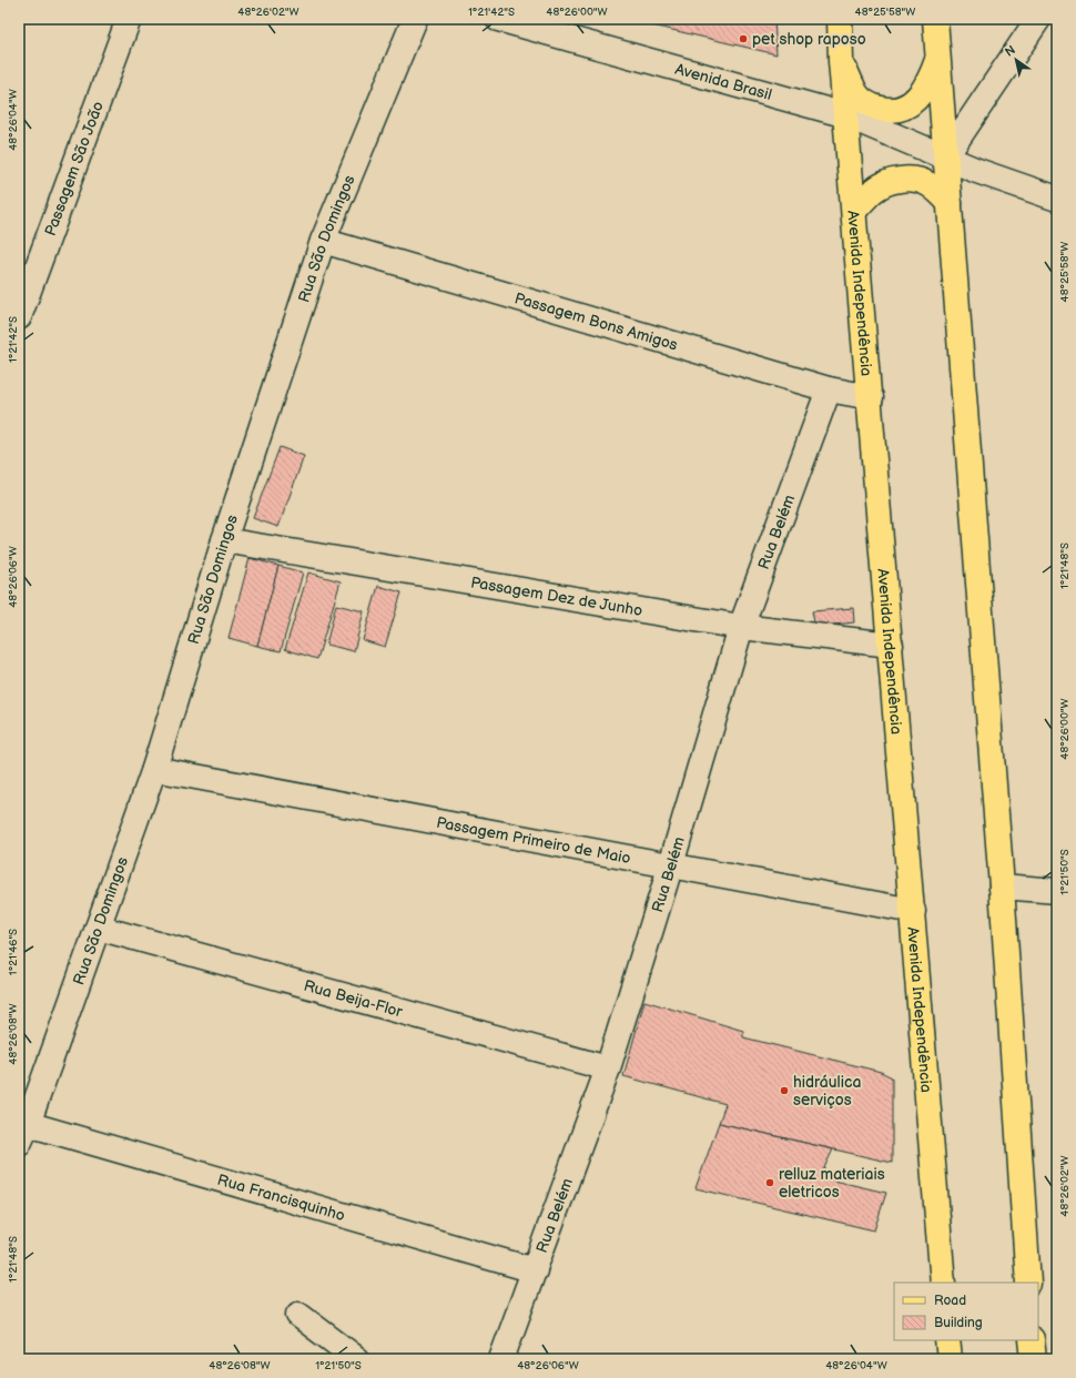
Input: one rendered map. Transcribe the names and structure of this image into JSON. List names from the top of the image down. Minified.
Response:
{"streets":{"main road":["Avenida Independência"],"street":["Avenida Brasil","Passagem São João","Rua São Domingos","Passagem Bons Amigos","Rua Belém","Passagem Dez de Junho","Passagem Primeiro de Maio","Rua Beija-Flor","Rua Francisquinho"]},"crossings":[["Avenida Brasil","Avenida Independência"],["Rua São Domingos","Passagem Bons Amigos"],["Rua São Domingos","Passagem Dez de Junho"],["Rua São Domingos","Passagem Primeiro de Maio"],["Rua São Domingos","Rua Beija-Flor"],["Rua São Domingos","Rua Francisquinho"],["Avenida Independência","Passagem Bons Amigos"],["Avenida Independência","Passagem Dez de Junho"],["Avenida Independência","Passagem Primeiro de Maio"],["Passagem Bons Amigos","Rua Belém"],["Rua Belém","Passagem Dez de Junho"],["Rua Belém","Passagem Primeiro de Maio"],["Rua Belém","Rua Beija-Flor"],["Rua Belém","Rua Francisquinho"]],"places":["pet shop raposo","hidráulica serviços","relluz materiais eletricos"],"legend":["Road","Building"],"north":"top left","coordinates":["48°26'02\"W","1°21'42\"S","48°26'00\"W","48°25'58\"W","48°26'04\"W","1°21'48\"S","48°26'06\"W","1°21'50\"S","1°21'46\"S","48°26'08\"W"]}
